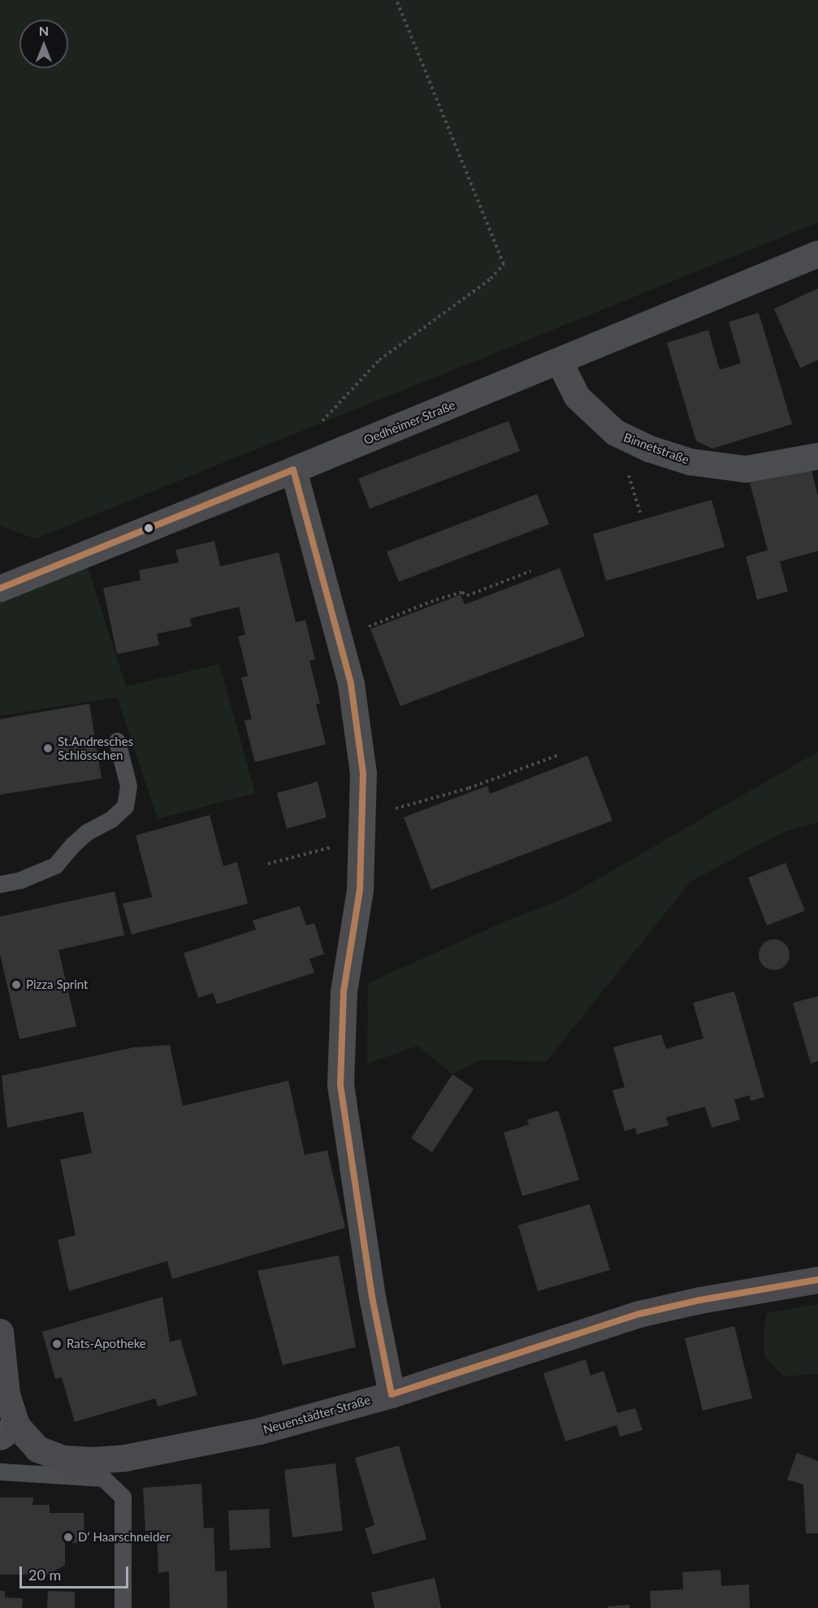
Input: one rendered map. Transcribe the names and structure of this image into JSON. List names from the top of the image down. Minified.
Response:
{"streets":{"main road":["Neuenstädter Straße"],"street":["Oedheimer Straße","Binnetstraße"]},"crossings":[["Oedheimer Straße","Binnetstraße"]],"places":["St.Andresches Schlösschen","Pizza Sprint","Rats-Apotheke","D‘ Haarschneider"],"scale_bar":"20 m","north":"top"}
